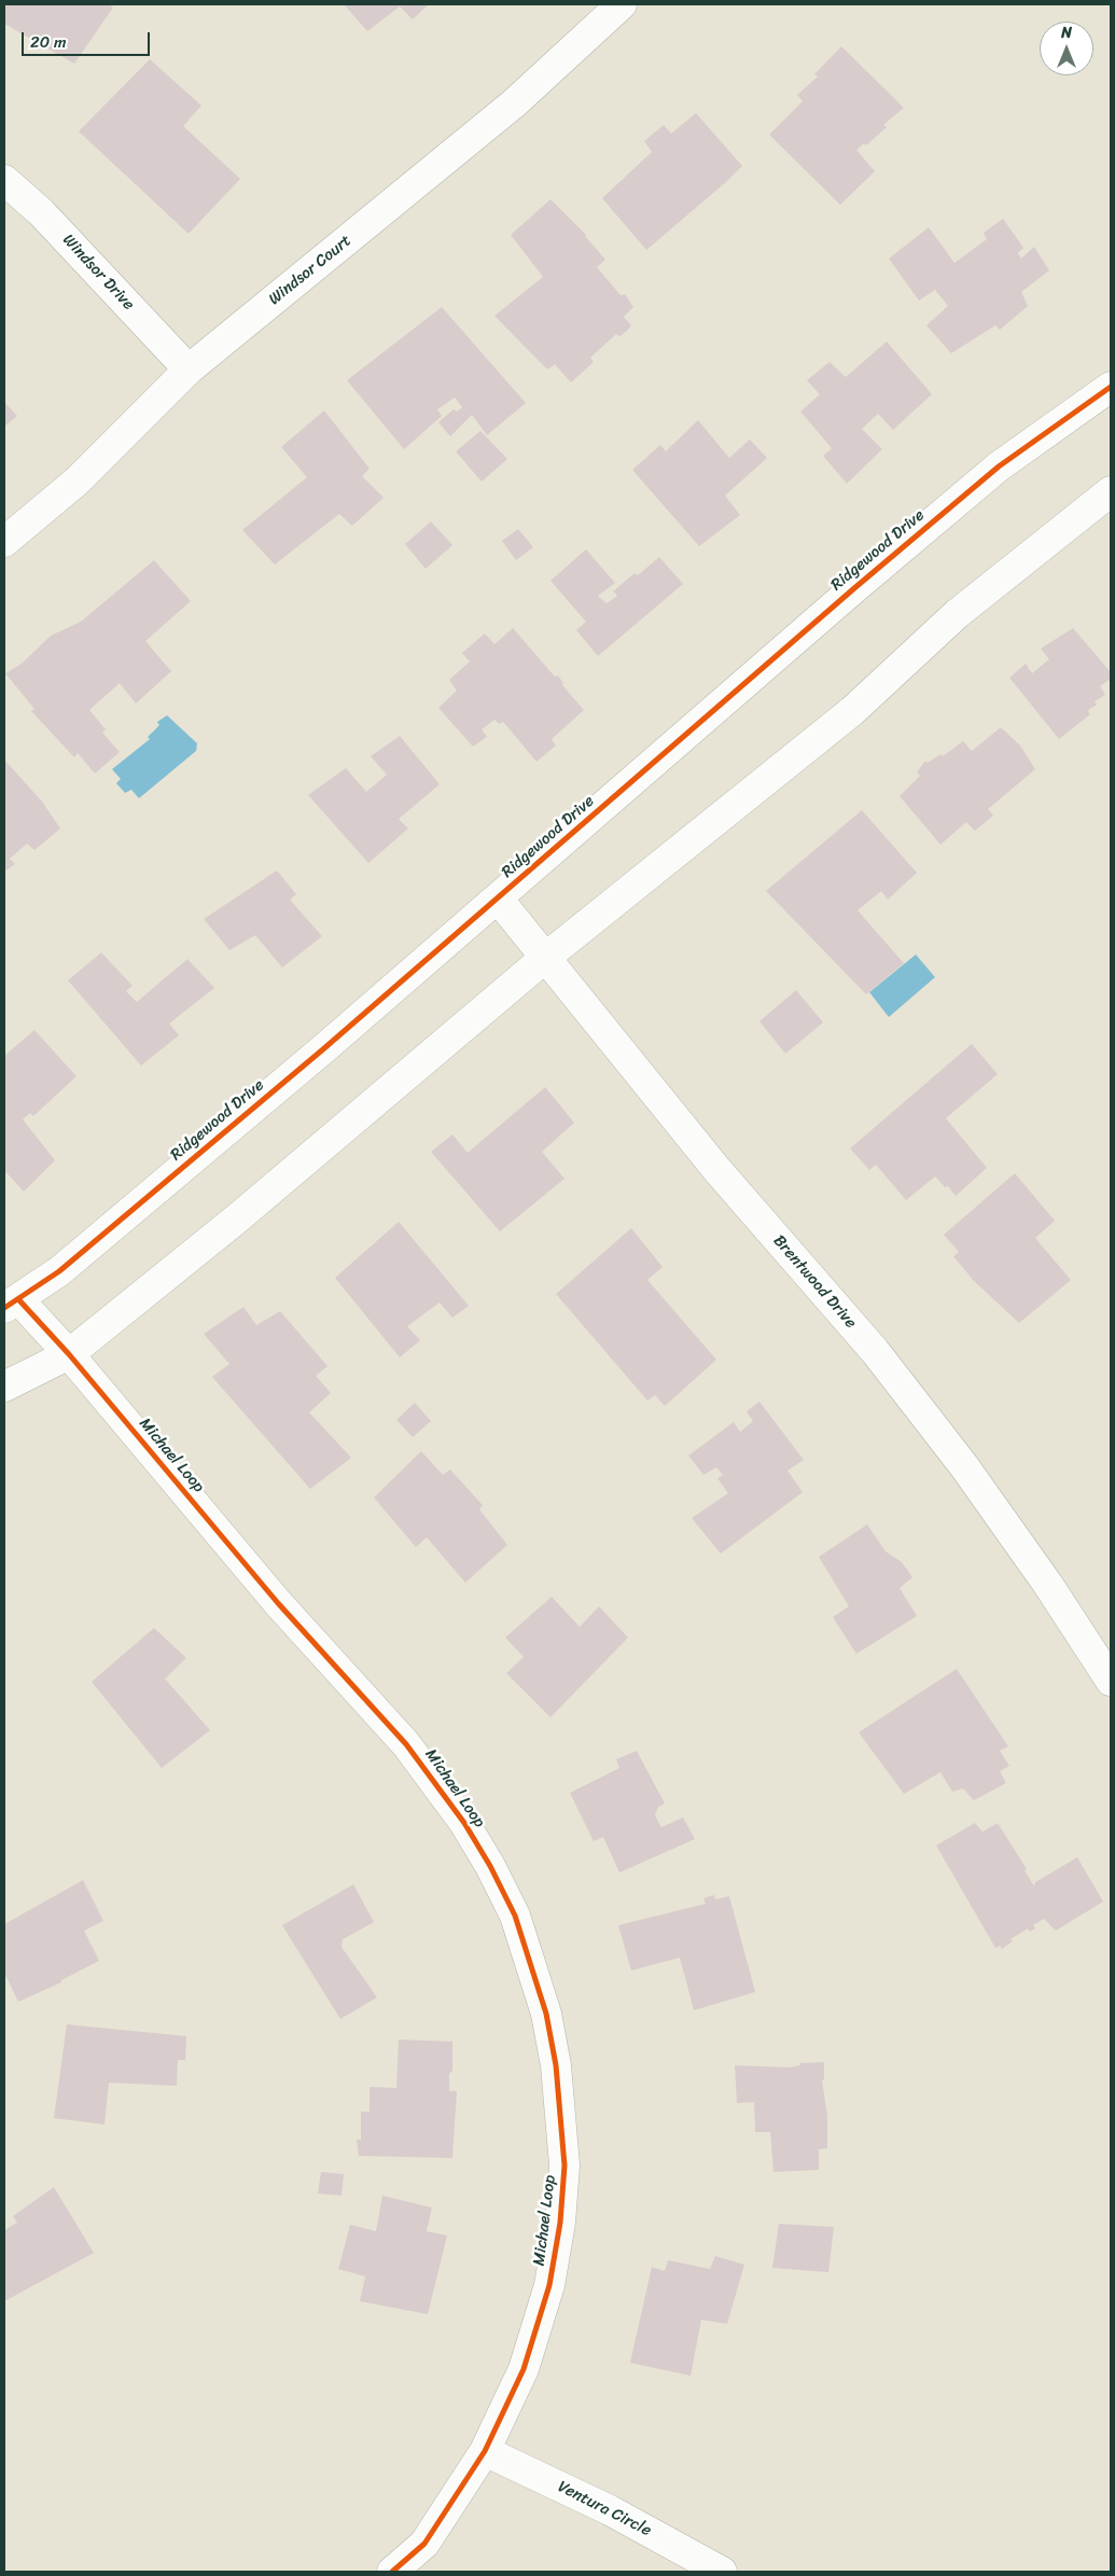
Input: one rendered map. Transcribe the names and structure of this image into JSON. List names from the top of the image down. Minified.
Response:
{"streets":{"street":["Windsor Court","Windsor Drive","Ridgewood Drive","Brentwood Drive","Michael Loop","Ventura Circle"]},"crossings":[["Windsor Court","Windsor Drive"],["Ridgewood Drive","Brentwood Drive"],["Ridgewood Drive","Michael Loop"],["Michael Loop","Ventura Circle"]],"scale_bar":"20 m","north":"top"}
